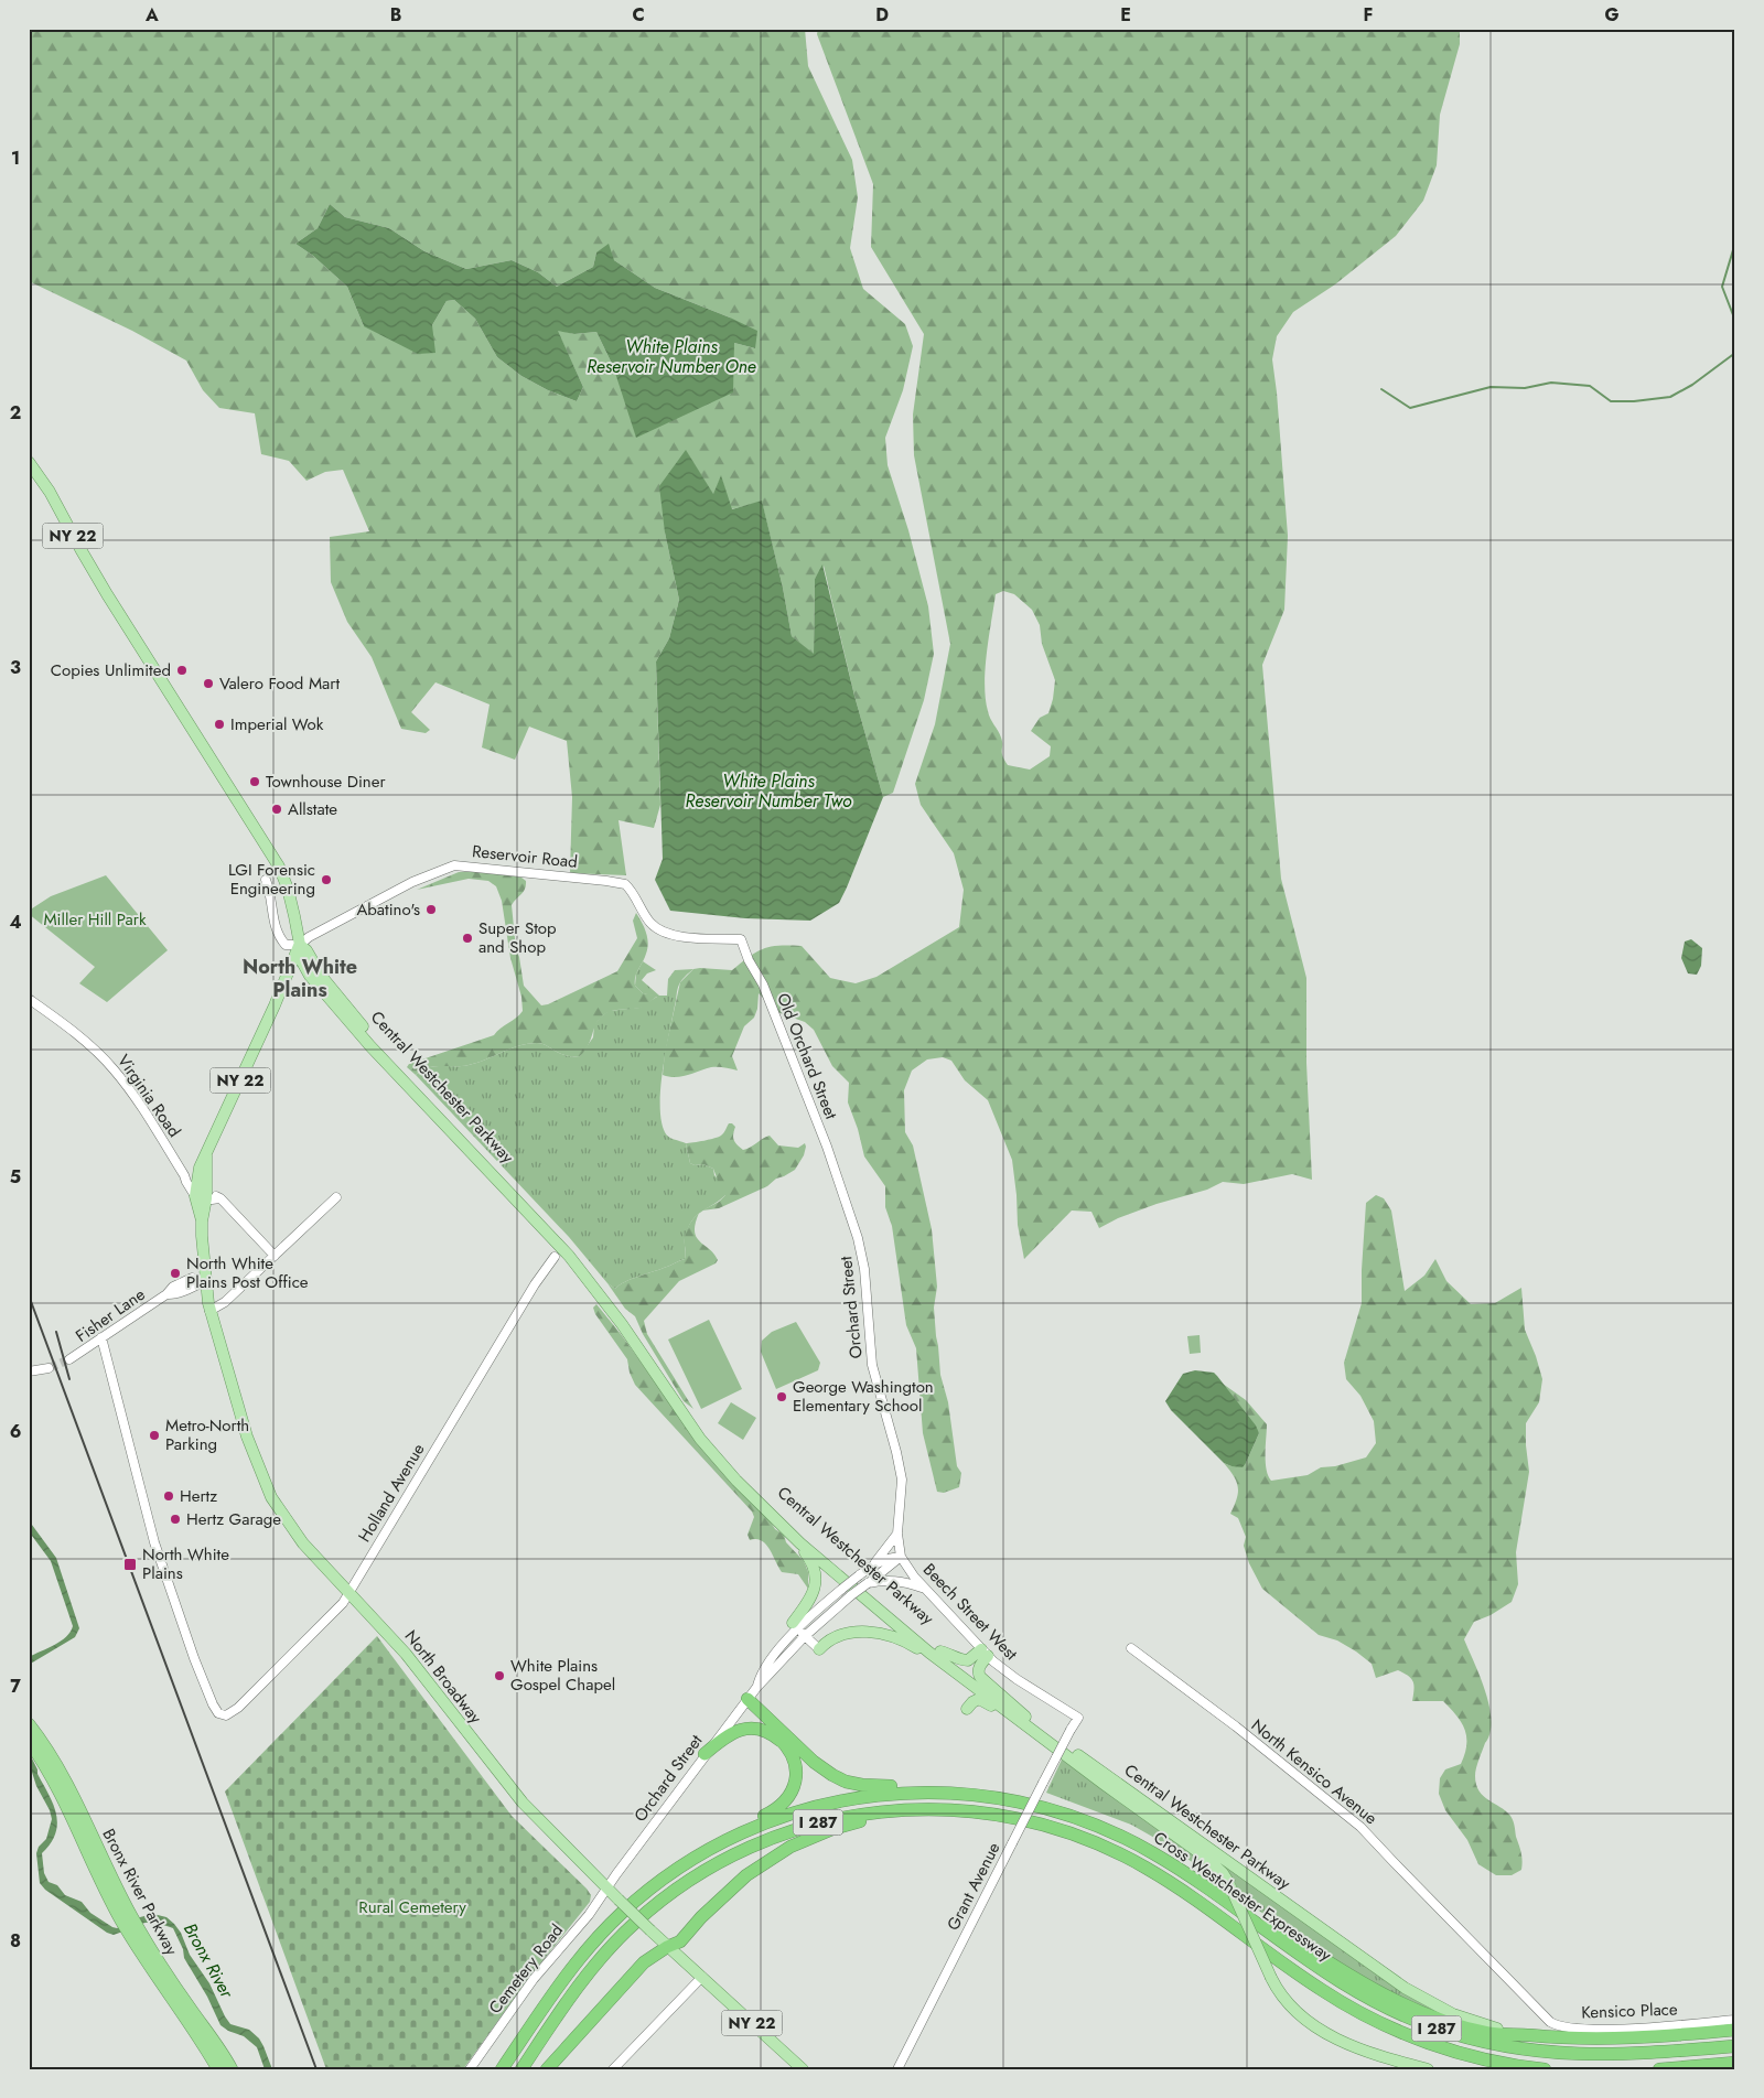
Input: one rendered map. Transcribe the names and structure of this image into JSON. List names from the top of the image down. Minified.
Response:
{"streets":{"highway":["I 287","Bronx River Parkway","Cross Westchester Expressway"],"main road":["NY 22","Central Westchester Parkway","North Broadway"],"street":["Reservoir Road","Old Orchard Street","Virginia Road","Orchard Street","Fisher Lane","Holland Avenue","Beech Street West","North Kensico Avenue","Grant Avenue","Cemetery Road","Kensico Place"]},"crossings":[["NY 22","Reservoir Road"],["NY 22","Central Westchester Parkway"],["NY 22","North Broadway"],["Reservoir Road","Old Orchard Street"],["Reservoir Road","Central Westchester Parkway"],["Reservoir Road","North Broadway"],["Old Orchard Street","Orchard Street"],["Central Westchester Parkway","North Broadway"],["Virginia Road","North Broadway"],["Orchard Street","Beech Street West"],["Orchard Street","North Broadway"],["Orchard Street","Cemetery Road"],["Fisher Lane","Holland Avenue"],["Fisher Lane","North Broadway"],["Holland Avenue","North Broadway"],["Beech Street West","Grant Avenue"],["North Broadway","Cemetery Road"],["North Kensico Avenue","Kensico Place"]],"districts":["North White Plains"],"water":["White Plains Reservoir Number One","White Plains Reservoir Number Two","Bronx River"],"parks":["Miller Hill Park","Rural Cemetery"],"places":{"other":["Copies Unlimited","Valero Food Mart","Imperial Wok","Townhouse Diner","Allstate","LGI Forensic Engineering","Abatino's","Super Stop and Shop","North White Plains Post Office","George Washington Elementary School","Metro-North Parking","Hertz","Hertz Garage","White Plains Gospel Chapel"],"transit":["North White Plains"]},"grid":{"columns":["A","B","C","D","E","F","G"],"rows":["1","2","3","4","5","6","7","8"]}}
